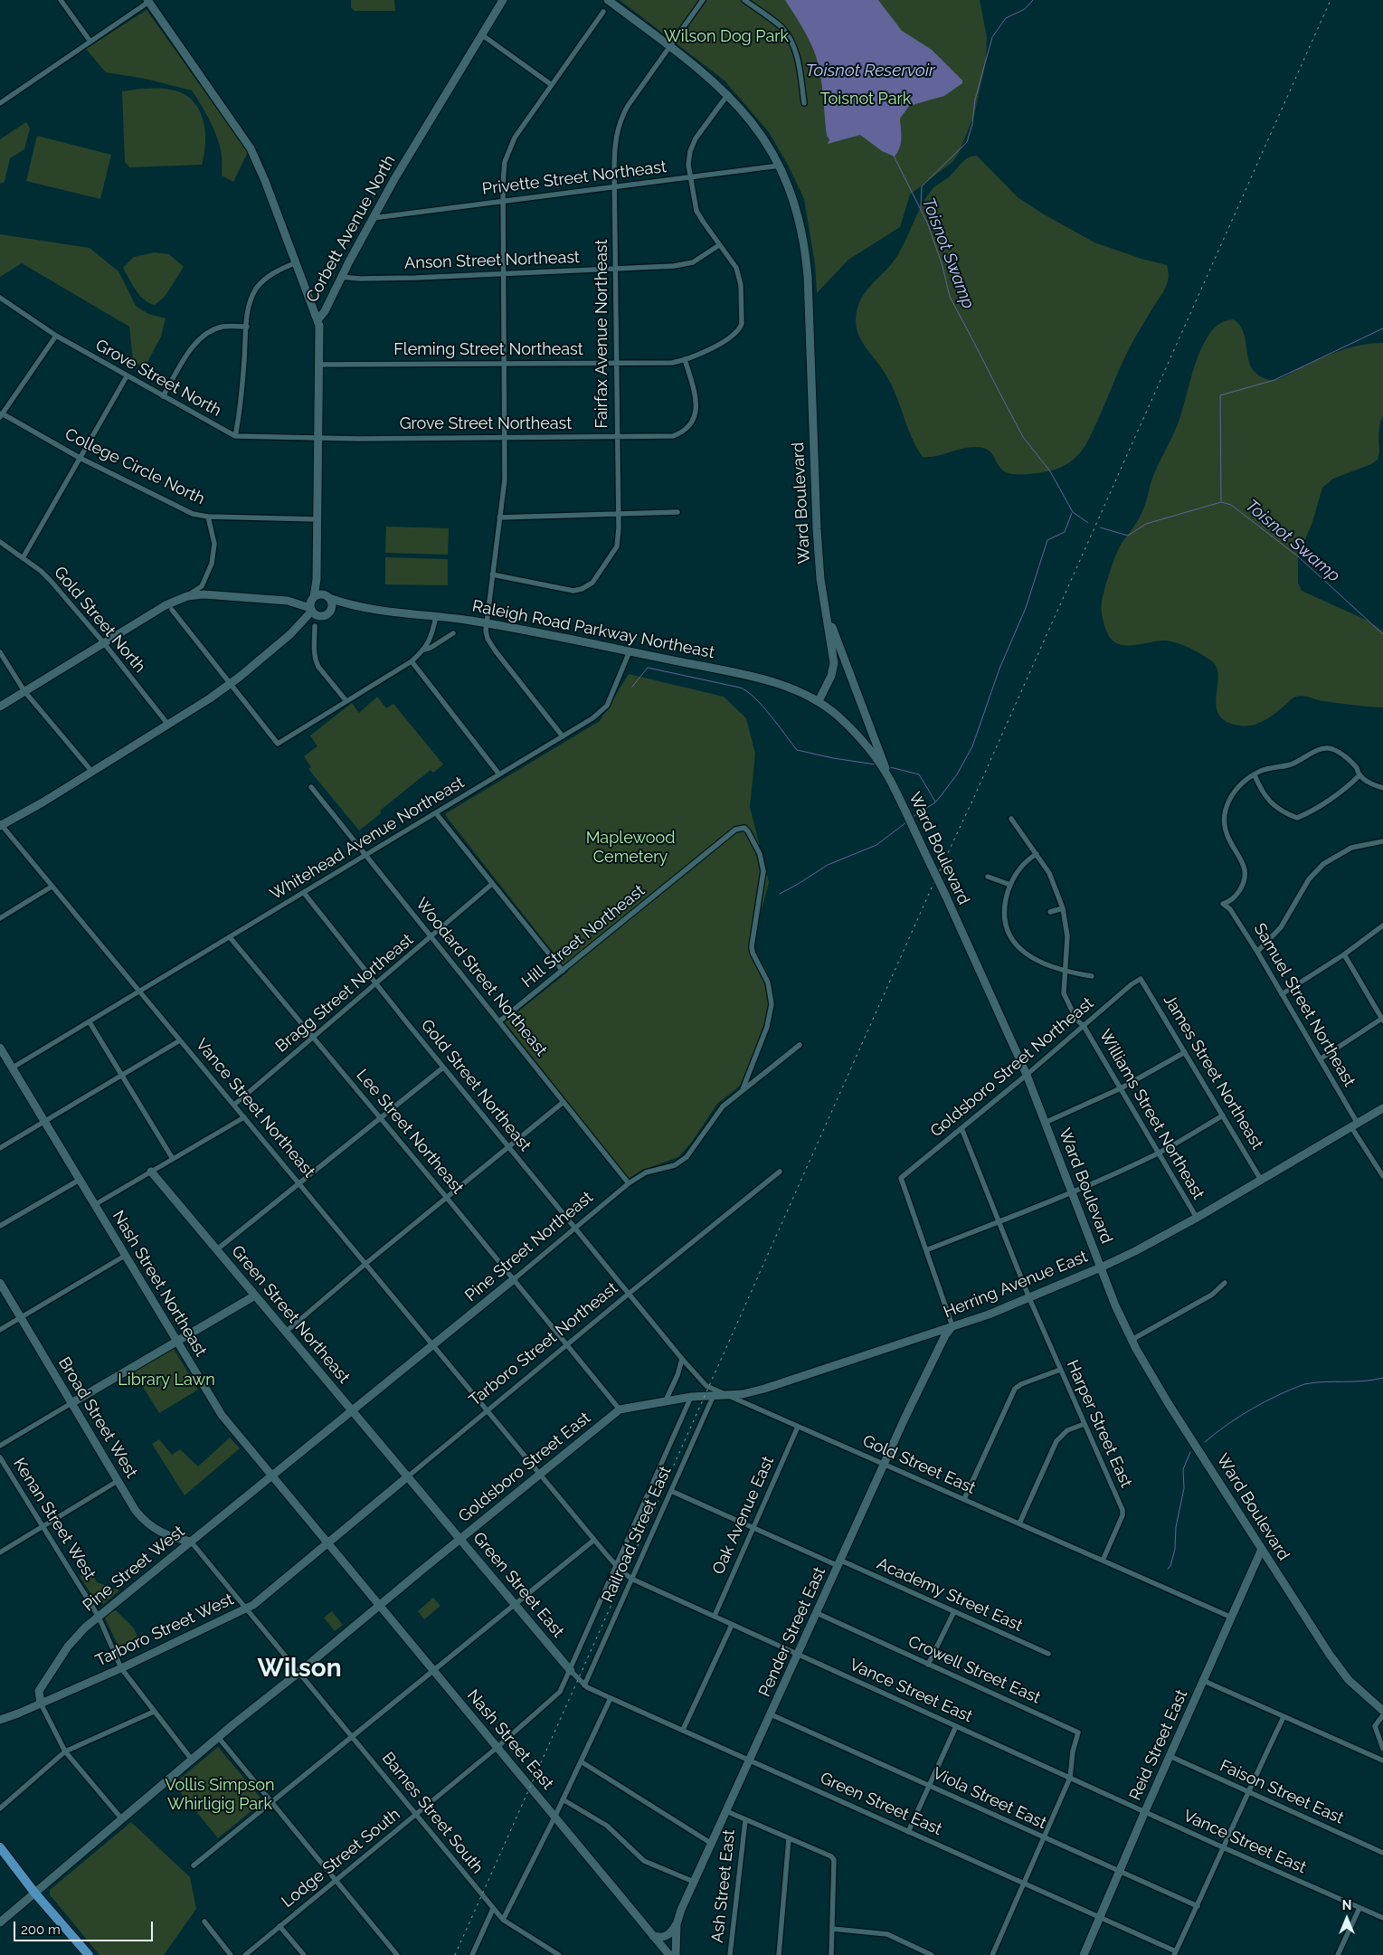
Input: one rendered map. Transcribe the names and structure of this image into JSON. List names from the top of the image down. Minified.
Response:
{"streets":{"street":["Privette Street Northeast","Corbett Avenue North","Anson Street Northeast","Fairfax Avenue Northeast","Fleming Street Northeast","Grove Street North","Grove Street Northeast","College Circle North","Ward Boulevard","Gold Street North","Raleigh Road Parkway Northeast","Whitehead Avenue Northeast","Hill Street Northeast","Woodard Street Northeast","Bragg Street Northeast","Samuel Street Northeast","Goldsboro Street Northeast","James Street Northeast","Gold Street Northeast","Vance Street Northeast","Williams Street Northeast","Lee Street Northeast","Pine Street Northeast","Nash Street Northeast","Herring Avenue East","Green Street Northeast","Tarboro Street Northeast","Broad Street West","Harper Street East","Gold Street East","Goldsboro Street East","Oak Avenue East","Kenan Street West","Railroad Street East","Pine Street West","Green Street East","Academy Street East","Tarboro Street West","Pender Street East","Crowell Street East","Vance Street East","Nash Street East","Reid Street East","Faison Street East","Viola Street East","Barnes Street South","Lodge Street South","Ash Street East"]},"crossings":[["Privette Street Northeast","Corbett Avenue North"],["Privette Street Northeast","Fairfax Avenue Northeast"],["Privette Street Northeast","Fleming Street Northeast"],["Privette Street Northeast","Ward Boulevard"],["Corbett Avenue North","Anson Street Northeast"],["Corbett Avenue North","Fleming Street Northeast"],["Corbett Avenue North","Grove Street North"],["Corbett Avenue North","Grove Street Northeast"],["Corbett Avenue North","College Circle North"],["Corbett Avenue North","Raleigh Road Parkway Northeast"],["Anson Street Northeast","Fairfax Avenue Northeast"],["Anson Street Northeast","Fleming Street Northeast"],["Fairfax Avenue Northeast","Fleming Street Northeast"],["Fairfax Avenue Northeast","Grove Street Northeast"],["Fairfax Avenue Northeast","Ward Boulevard"],["Fleming Street Northeast","Grove Street Northeast"],["Fleming Street Northeast","Ward Boulevard"],["Grove Street North","Grove Street Northeast"],["Ward Boulevard","Raleigh Road Parkway Northeast"],["Ward Boulevard","Goldsboro Street Northeast"],["Ward Boulevard","Herring Avenue East"],["Ward Boulevard","Reid Street East"],["Raleigh Road Parkway Northeast","Whitehead Avenue Northeast"],["Whitehead Avenue Northeast","Woodard Street Northeast"],["Whitehead Avenue Northeast","Gold Street Northeast"],["Whitehead Avenue Northeast","Vance Street Northeast"],["Whitehead Avenue Northeast","Lee Street Northeast"],["Whitehead Avenue Northeast","Nash Street Northeast"],["Hill Street Northeast","Woodard Street Northeast"],["Hill Street Northeast","Pine Street Northeast"],["Woodard Street Northeast","Bragg Street Northeast"],["Woodard Street Northeast","Pine Street Northeast"],["Bragg Street Northeast","Gold Street Northeast"],["Bragg Street Northeast","Vance Street Northeast"],["Bragg Street Northeast","Lee Street Northeast"],["Samuel Street Northeast","Herring Avenue East"],["Goldsboro Street Northeast","James Street Northeast"],["Goldsboro Street Northeast","Williams Street Northeast"],["Goldsboro Street Northeast","Harper Street East"],["James Street Northeast","Herring Avenue East"],["Gold Street Northeast","Pine Street Northeast"],["Gold Street Northeast","Tarboro Street Northeast"],["Gold Street Northeast","Gold Street East"],["Vance Street Northeast","Pine Street Northeast"],["Vance Street Northeast","Tarboro Street Northeast"],["Vance Street Northeast","Vance Street East"],["Williams Street Northeast","Herring Avenue East"],["Lee Street Northeast","Pine Street Northeast"],["Lee Street Northeast","Tarboro Street Northeast"],["Lee Street Northeast","Goldsboro Street East"],["Pine Street Northeast","Nash Street Northeast"],["Pine Street Northeast","Green Street Northeast"],["Pine Street Northeast","Pine Street West"],["Nash Street Northeast","Tarboro Street Northeast"],["Nash Street Northeast","Pine Street West"],["Nash Street Northeast","Tarboro Street West"],["Nash Street Northeast","Nash Street East"],["Herring Avenue East","Harper Street East"],["Herring Avenue East","Gold Street East"],["Herring Avenue East","Goldsboro Street East"],["Herring Avenue East","Railroad Street East"],["Herring Avenue East","Pender Street East"],["Green Street Northeast","Tarboro Street Northeast"],["Green Street Northeast","Green Street East"],["Tarboro Street Northeast","Gold Street East"],["Tarboro Street Northeast","Green Street East"],["Tarboro Street Northeast","Tarboro Street West"],["Tarboro Street Northeast","Vance Street East"],["Tarboro Street Northeast","Nash Street East"],["Broad Street West","Pine Street West"],["Broad Street West","Barnes Street South"],["Harper Street East","Gold Street East"],["Gold Street East","Oak Avenue East"],["Gold Street East","Pender Street East"],["Gold Street East","Reid Street East"],["Goldsboro Street East","Kenan Street West"],["Goldsboro Street East","Railroad Street East"],["Goldsboro Street East","Green Street East"],["Goldsboro Street East","Vance Street East"],["Goldsboro Street East","Nash Street East"],["Goldsboro Street East","Barnes Street South"],["Goldsboro Street East","Lodge Street South"],["Oak Avenue East","Academy Street East"],["Oak Avenue East","Vance Street East"],["Kenan Street West","Pine Street West"],["Kenan Street West","Tarboro Street West"],["Railroad Street East","Green Street East"],["Railroad Street East","Academy Street East"],["Railroad Street East","Vance Street East"],["Pine Street West","Tarboro Street West"],["Pine Street West","Barnes Street South"],["Green Street East","Pender Street East"],["Green Street East","Reid Street East"],["Green Street East","Lodge Street South"],["Academy Street East","Pender Street East"],["Tarboro Street West","Nash Street East"],["Tarboro Street West","Barnes Street South"],["Pender Street East","Crowell Street East"],["Pender Street East","Vance Street East"],["Pender Street East","Viola Street East"],["Crowell Street East","Vance Street East"],["Vance Street East","Reid Street East"],["Vance Street East","Lodge Street South"],["Nash Street East","Lodge Street South"],["Reid Street East","Faison Street East"],["Reid Street East","Viola Street East"],["Barnes Street South","Lodge Street South"]],"districts":["Wilson"],"water":["Toisnot Reservoir","Toisnot Swamp"],"parks":["Wilson Dog Park","Toisnot Park","Maplewood Cemetery","Library Lawn","Vollis Simpson Whirligig Park"],"scale_bar":"200 m","north":"top"}
